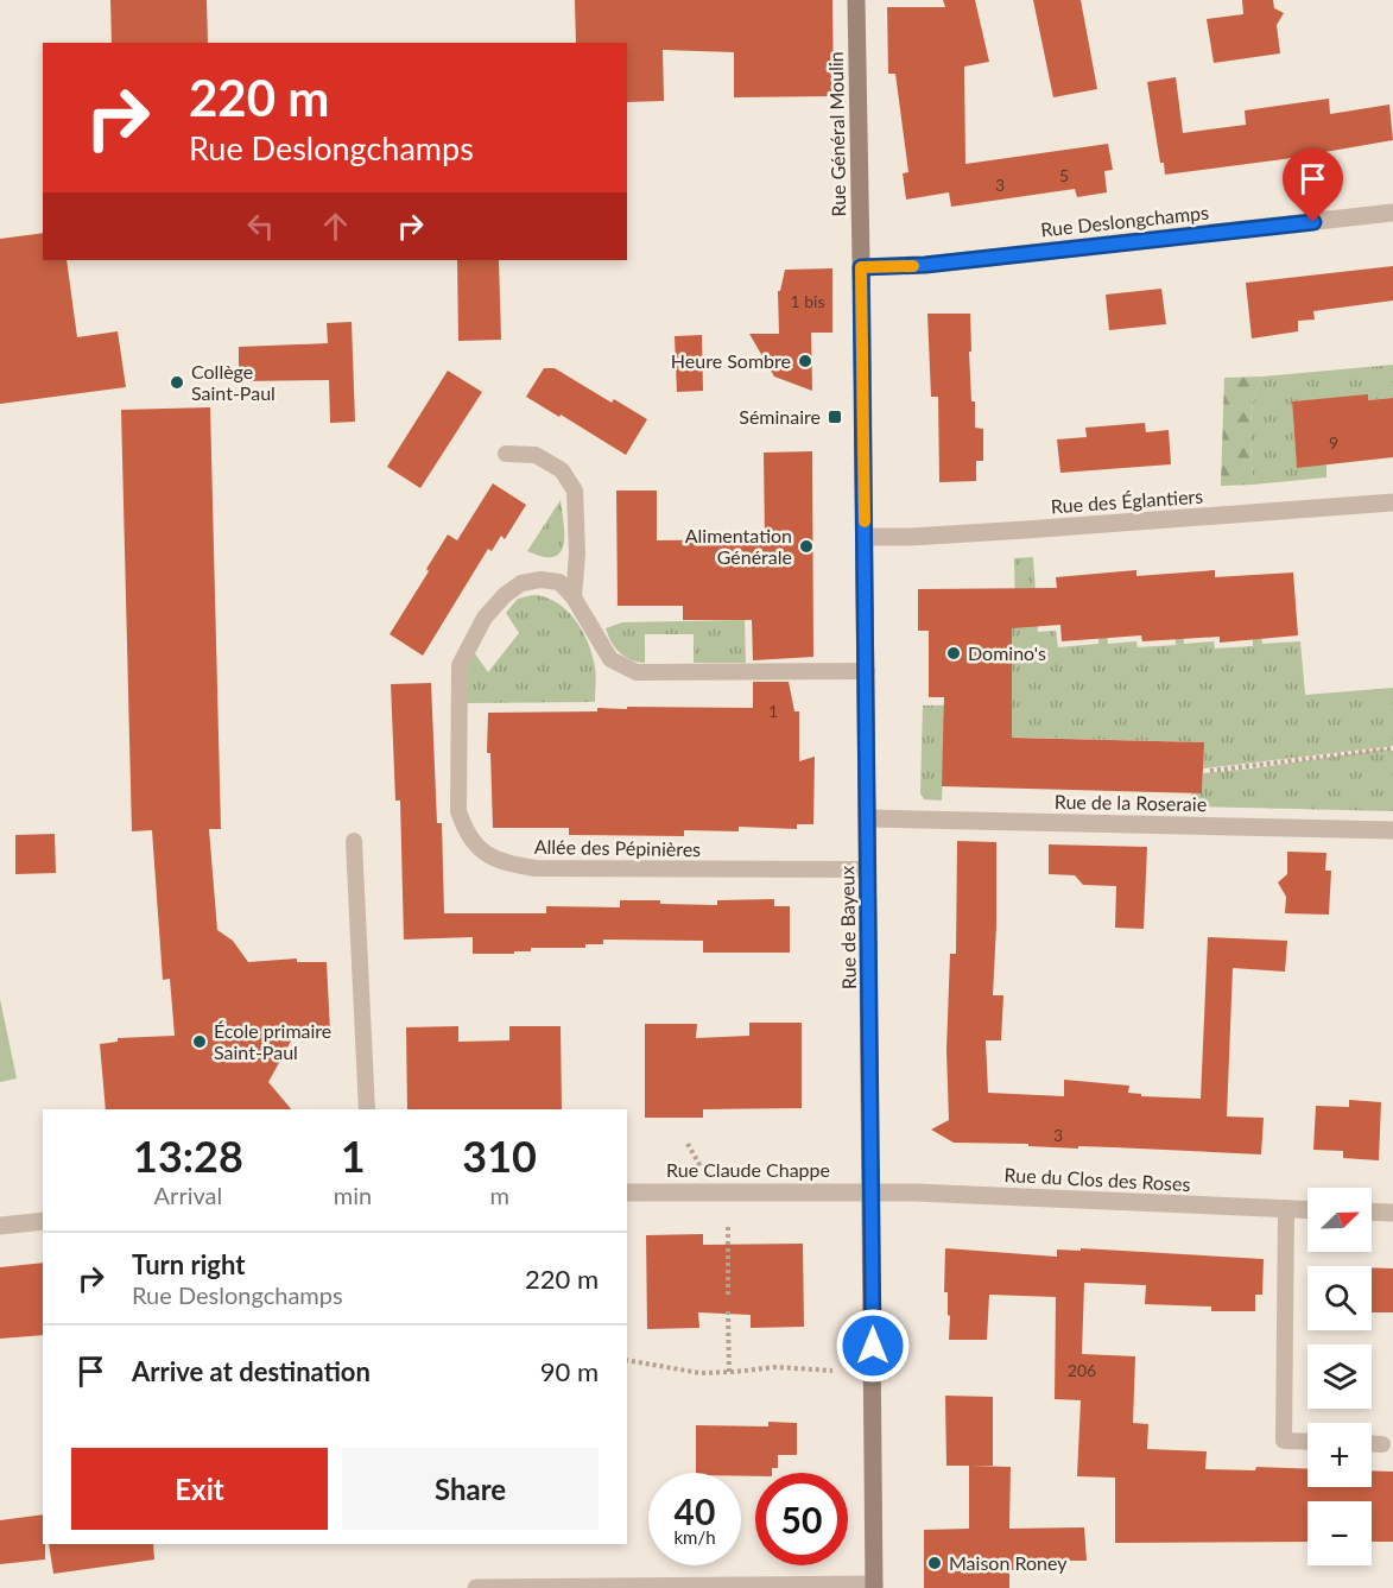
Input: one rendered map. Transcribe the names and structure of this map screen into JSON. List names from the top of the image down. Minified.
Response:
{"streets":{"main road":["Rue Général Moulin","Rue de Bayeux"],"street":["Rue Deslongchamps","Rue des Églantiers","Rue de la Roseraie","Rue Claude Chappe","Rue du Clos des Roses"],"lane":["Allée des Pépinières"]},"crossings":[["Rue Général Moulin","Rue Deslongchamps"],["Rue Général Moulin","Rue de Bayeux"],["Rue Deslongchamps","Rue de Bayeux"],["Rue des Églantiers","Rue de Bayeux"],["Rue de la Roseraie","Rue de Bayeux"],["Allée des Pépinières","Rue de Bayeux"],["Rue de Bayeux","Rue Claude Chappe"],["Rue de Bayeux","Rue du Clos des Roses"],["Rue Claude Chappe","Rue du Clos des Roses"]],"places":{"other":["Heure Sombre","Collège Saint-Paul","Alimentation Générale","Domino's","École primaire Saint-Paul","Maison Roney"],"transit":["Séminaire"]},"house_numbers":["5","3","1 bis","9","1","3","206"],"north":"top right","page":{"turn":["220 m","Rue Deslongchamps"],"eta":["13:28","Arrival","1","min","310","m"],"map_buttons":["+","−"],"list":[{"name":"Turn right","note":"Rue Deslongchamps","value":"220 m"},{"name":"Arrive at destination","value":"90 m"}],"buttons":["Exit","Share"],"speed":"40 km/h","limit":"50"}}
